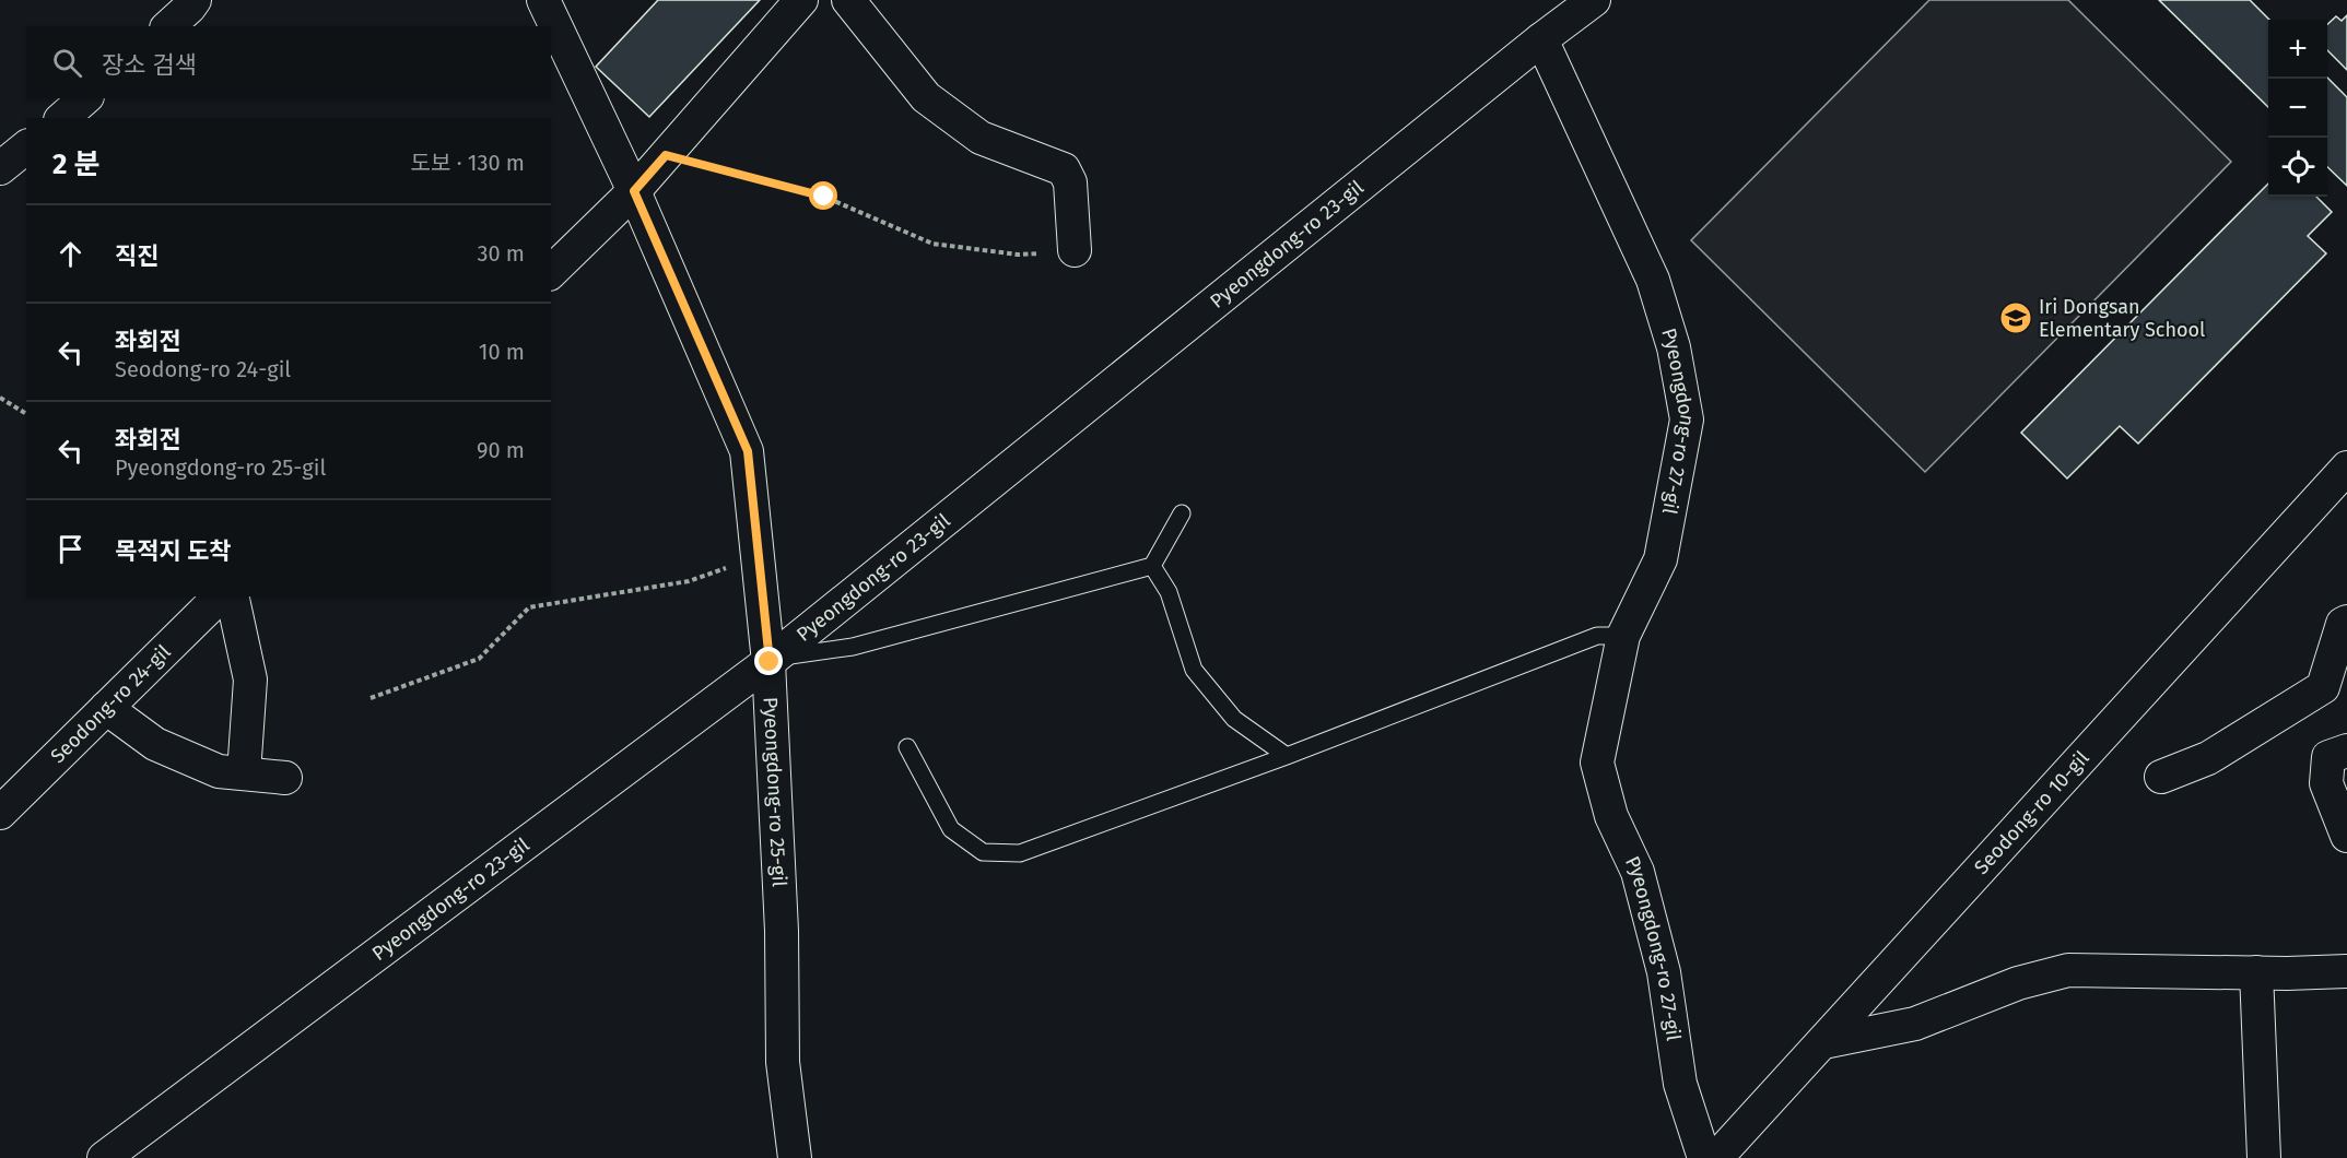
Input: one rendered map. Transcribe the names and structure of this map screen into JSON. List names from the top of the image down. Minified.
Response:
{"streets":{"street":["Pyeongdong-ro 23-gil","Pyeongdong-ro 27-gil","Seodong-ro 24-gil","Pyeongdong-ro 25-gil","Seodong-ro 10-gil"]},"crossings":[["Pyeongdong-ro 23-gil","Pyeongdong-ro 27-gil"],["Pyeongdong-ro 23-gil","Pyeongdong-ro 25-gil"]],"places":{"school or university":["Iri Dongsan Elementary School"]},"page":{"map_buttons":["+","−"],"search":"장소 검색","heading":["2 분","도보 · 130 m"],"list":[["직진","30 m"],["좌회전","Seodong-ro 24-gil","10 m"],["좌회전","Pyeongdong-ro 25-gil","90 m"],"목적지 도착"]}}
